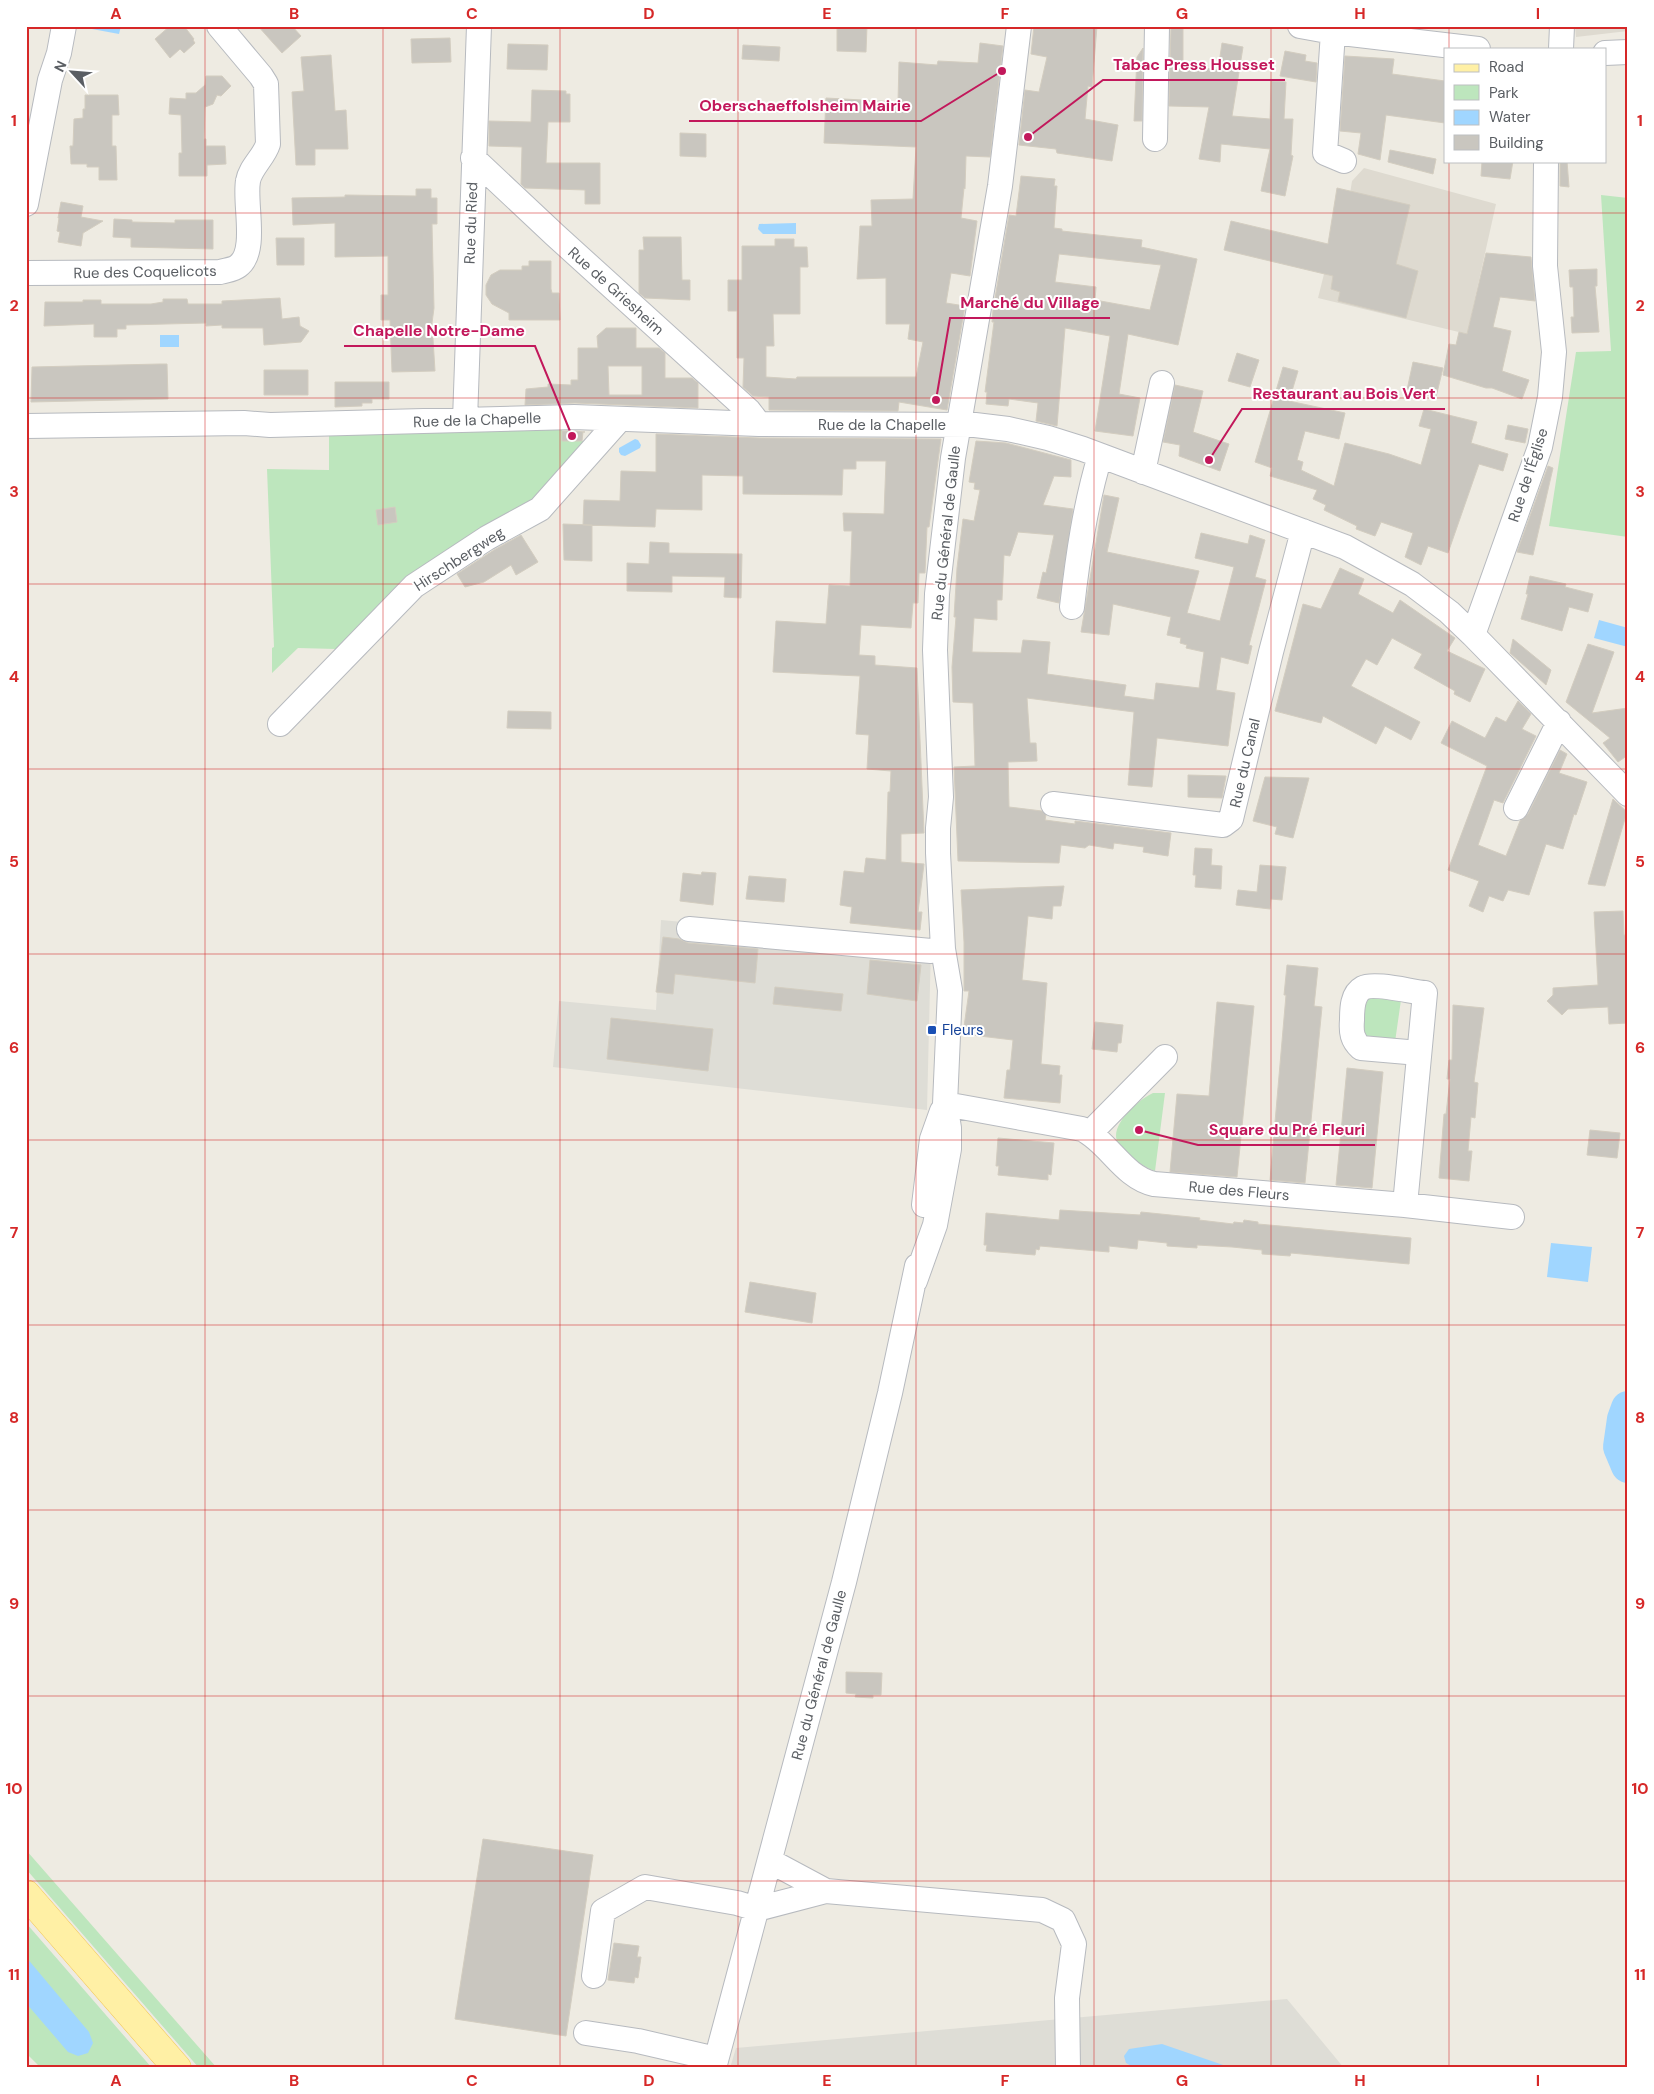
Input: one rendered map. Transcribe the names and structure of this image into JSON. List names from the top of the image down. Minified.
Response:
{"streets":{"street":["Rue du Ried","Rue des Coquelicots","Rue de Griesheim","Rue de la Chapelle","Rue de l'Église","Rue du Général de Gaulle","Hirschbergweg","Rue du Canal","Rue des Fleurs"]},"crossings":[["Rue du Ried","Rue de Griesheim"],["Rue du Ried","Rue de la Chapelle"],["Rue de Griesheim","Rue de la Chapelle"],["Rue de la Chapelle","Rue du Général de Gaulle"],["Rue de la Chapelle","Hirschbergweg"],["Rue du Général de Gaulle","Rue des Fleurs"]],"places":{"other":["Oberschaeffolsheim Mairie","Tabac Press Housset","Marché du Village","Chapelle Notre-Dame","Restaurant au Bois Vert","Square du Pré Fleuri"],"transit":["Fleurs"]},"legend":["Road","Park","Water","Building"],"north":"top left","grid":{"columns":["A","B","C","D","E","F","G","H","I"],"rows":["1","2","3","4","5","6","7","8","9","10","11"]}}
